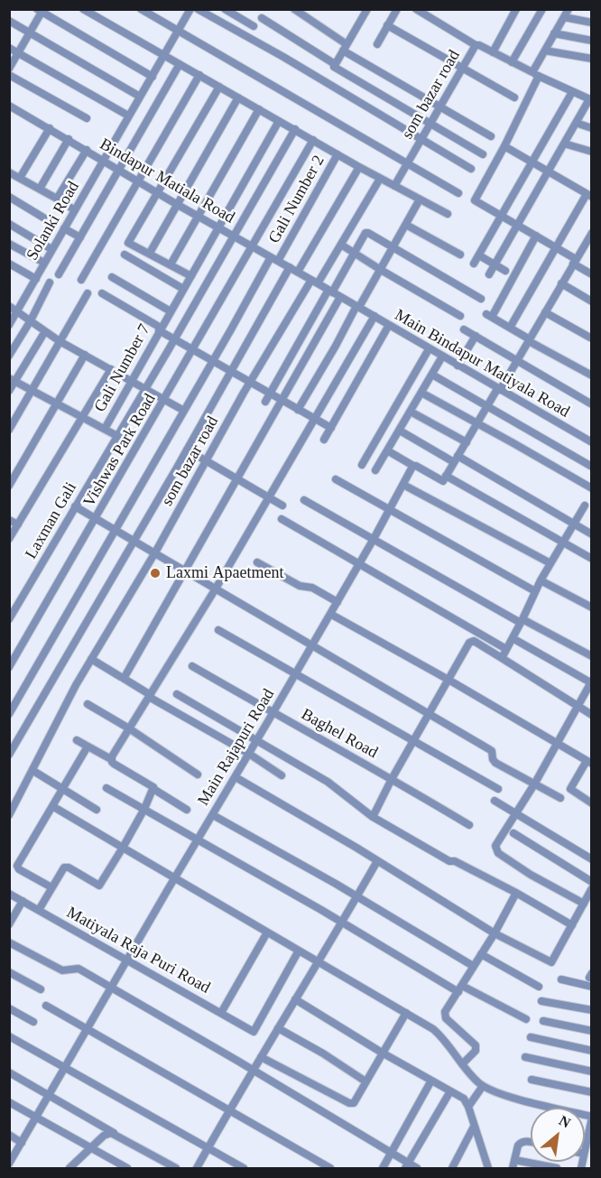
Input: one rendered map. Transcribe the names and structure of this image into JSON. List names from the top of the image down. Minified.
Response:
{"streets":{"street":["som bazar road","Bindapur Matiala Road","Gali Number 2","Solanki Road","Main Bindapur Matiyala Road","Gali Number 7","Vishwas Park Road","Laxman Gali","Baghel Road","Main Rajapuri Road","Matiyala Raja Puri Road"]},"crossings":[["som bazar road","Bindapur Matiala Road"],["Bindapur Matiala Road","Gali Number 2"],["Bindapur Matiala Road","Solanki Road"],["Bindapur Matiala Road","Gali Number 7"],["Bindapur Matiala Road","Vishwas Park Road"],["Bindapur Matiala Road","Laxman Gali"],["Baghel Road","Main Rajapuri Road"],["Main Rajapuri Road","Matiyala Raja Puri Road"]],"places":["Laxmi Apaetment"],"north":"top right"}
